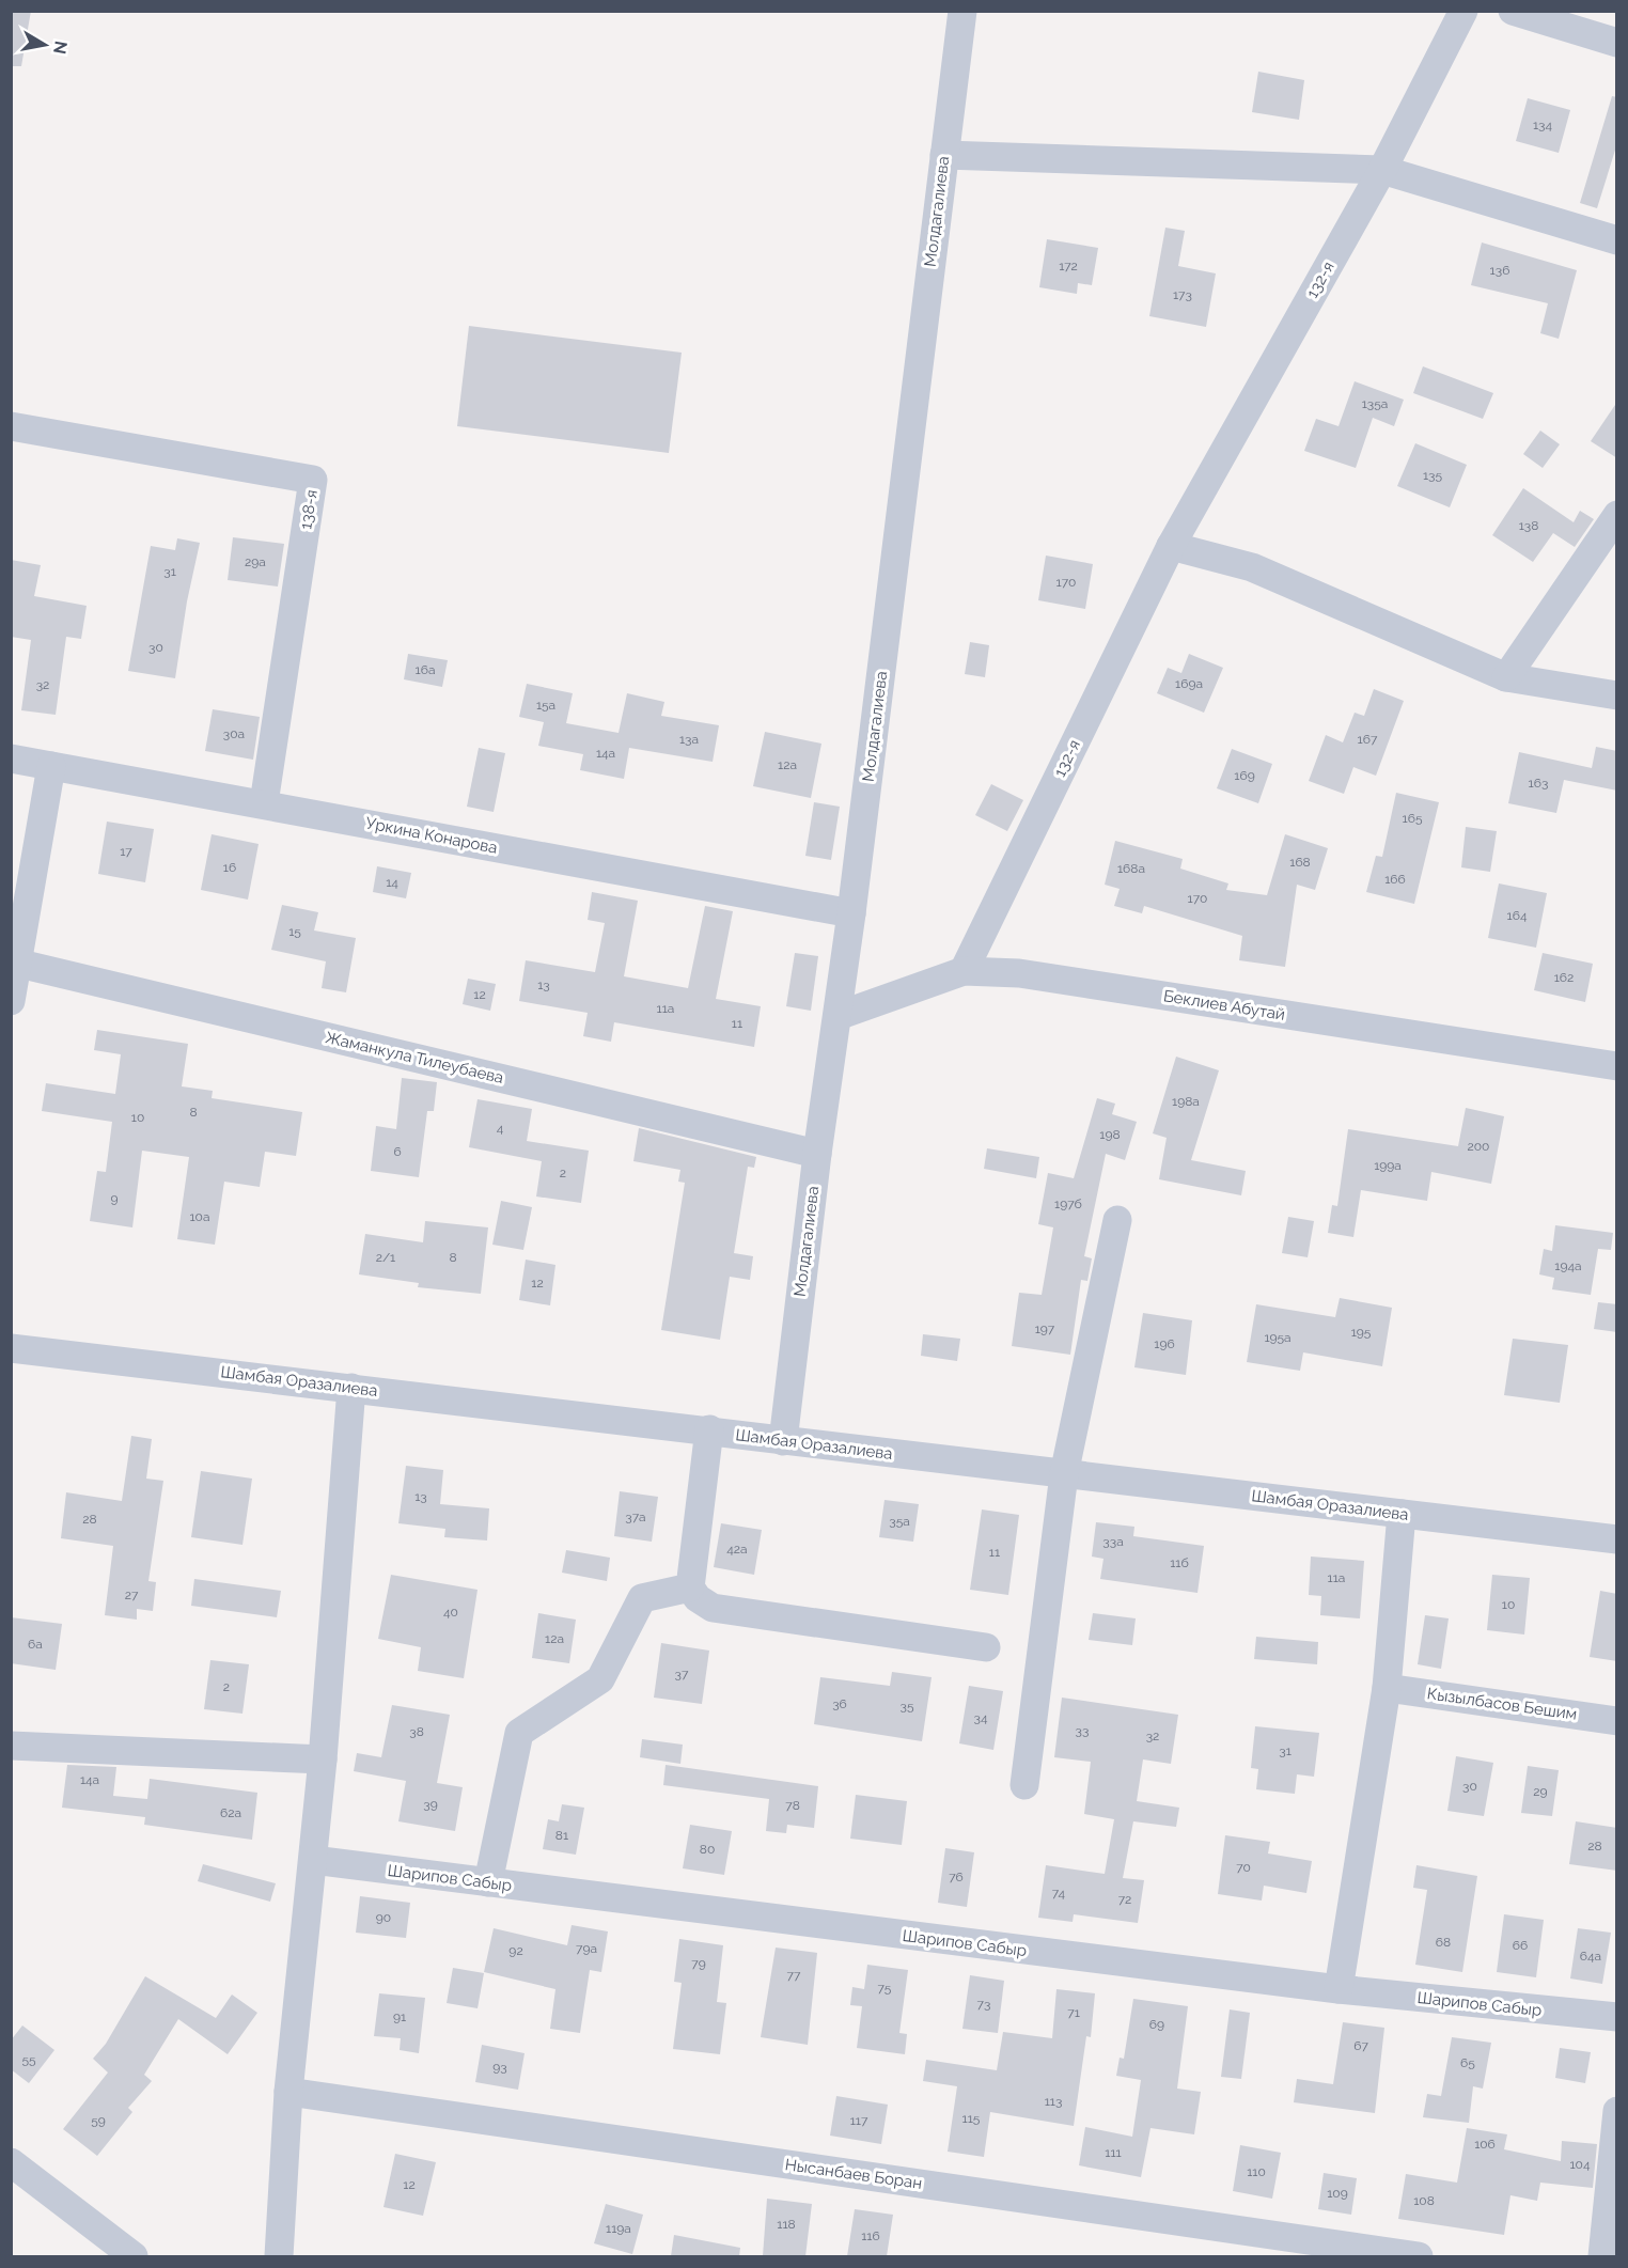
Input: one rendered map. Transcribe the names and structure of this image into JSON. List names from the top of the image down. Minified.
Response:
{"streets":{"street":["Молдагалиева","132-я","138-я","Уркина Конарова","Беклиев Абутай","Жаманкула Тилеубаева","Шамбая Оразалиева","Кызылбасов Бешим","Шарипов Сабыр","Нысанбаев Боран"]},"crossings":[["Молдагалиева","Уркина Конарова"],["Молдагалиева","Беклиев Абутай"],["Молдагалиева","Жаманкула Тилеубаева"],["Молдагалиева","Шамбая Оразалиева"],["132-я","Беклиев Абутай"],["138-я","Уркина Конарова"]],"house_numbers":["134","172","136","173","135а","135","138","29а","31","170","30","16а","169а","32","15а","30а","13а","167","14а","12а","169","163","165","17","168","16","168а","166","14","170","164","15","162","13","12","11а","11","198а","8","10","4","198","200","6","199а","2","9","197б","10а","2/1","8","194а","12","197","195","195а","196","13","37а","28","35а","33а","42а","11","11б","11а","27","10","40","12а","6а","37","2","36","35","34","33","38","32","31","14а","30","29","39","78","62а","81","28","80","70","76","74","72","90","68","66","79а","92","64а","79","77","75","73","71","91","69","67","55","65","93","113","115","59","117","106","111","104","110","12","109","108","118","119а","116"],"north":"right"}
